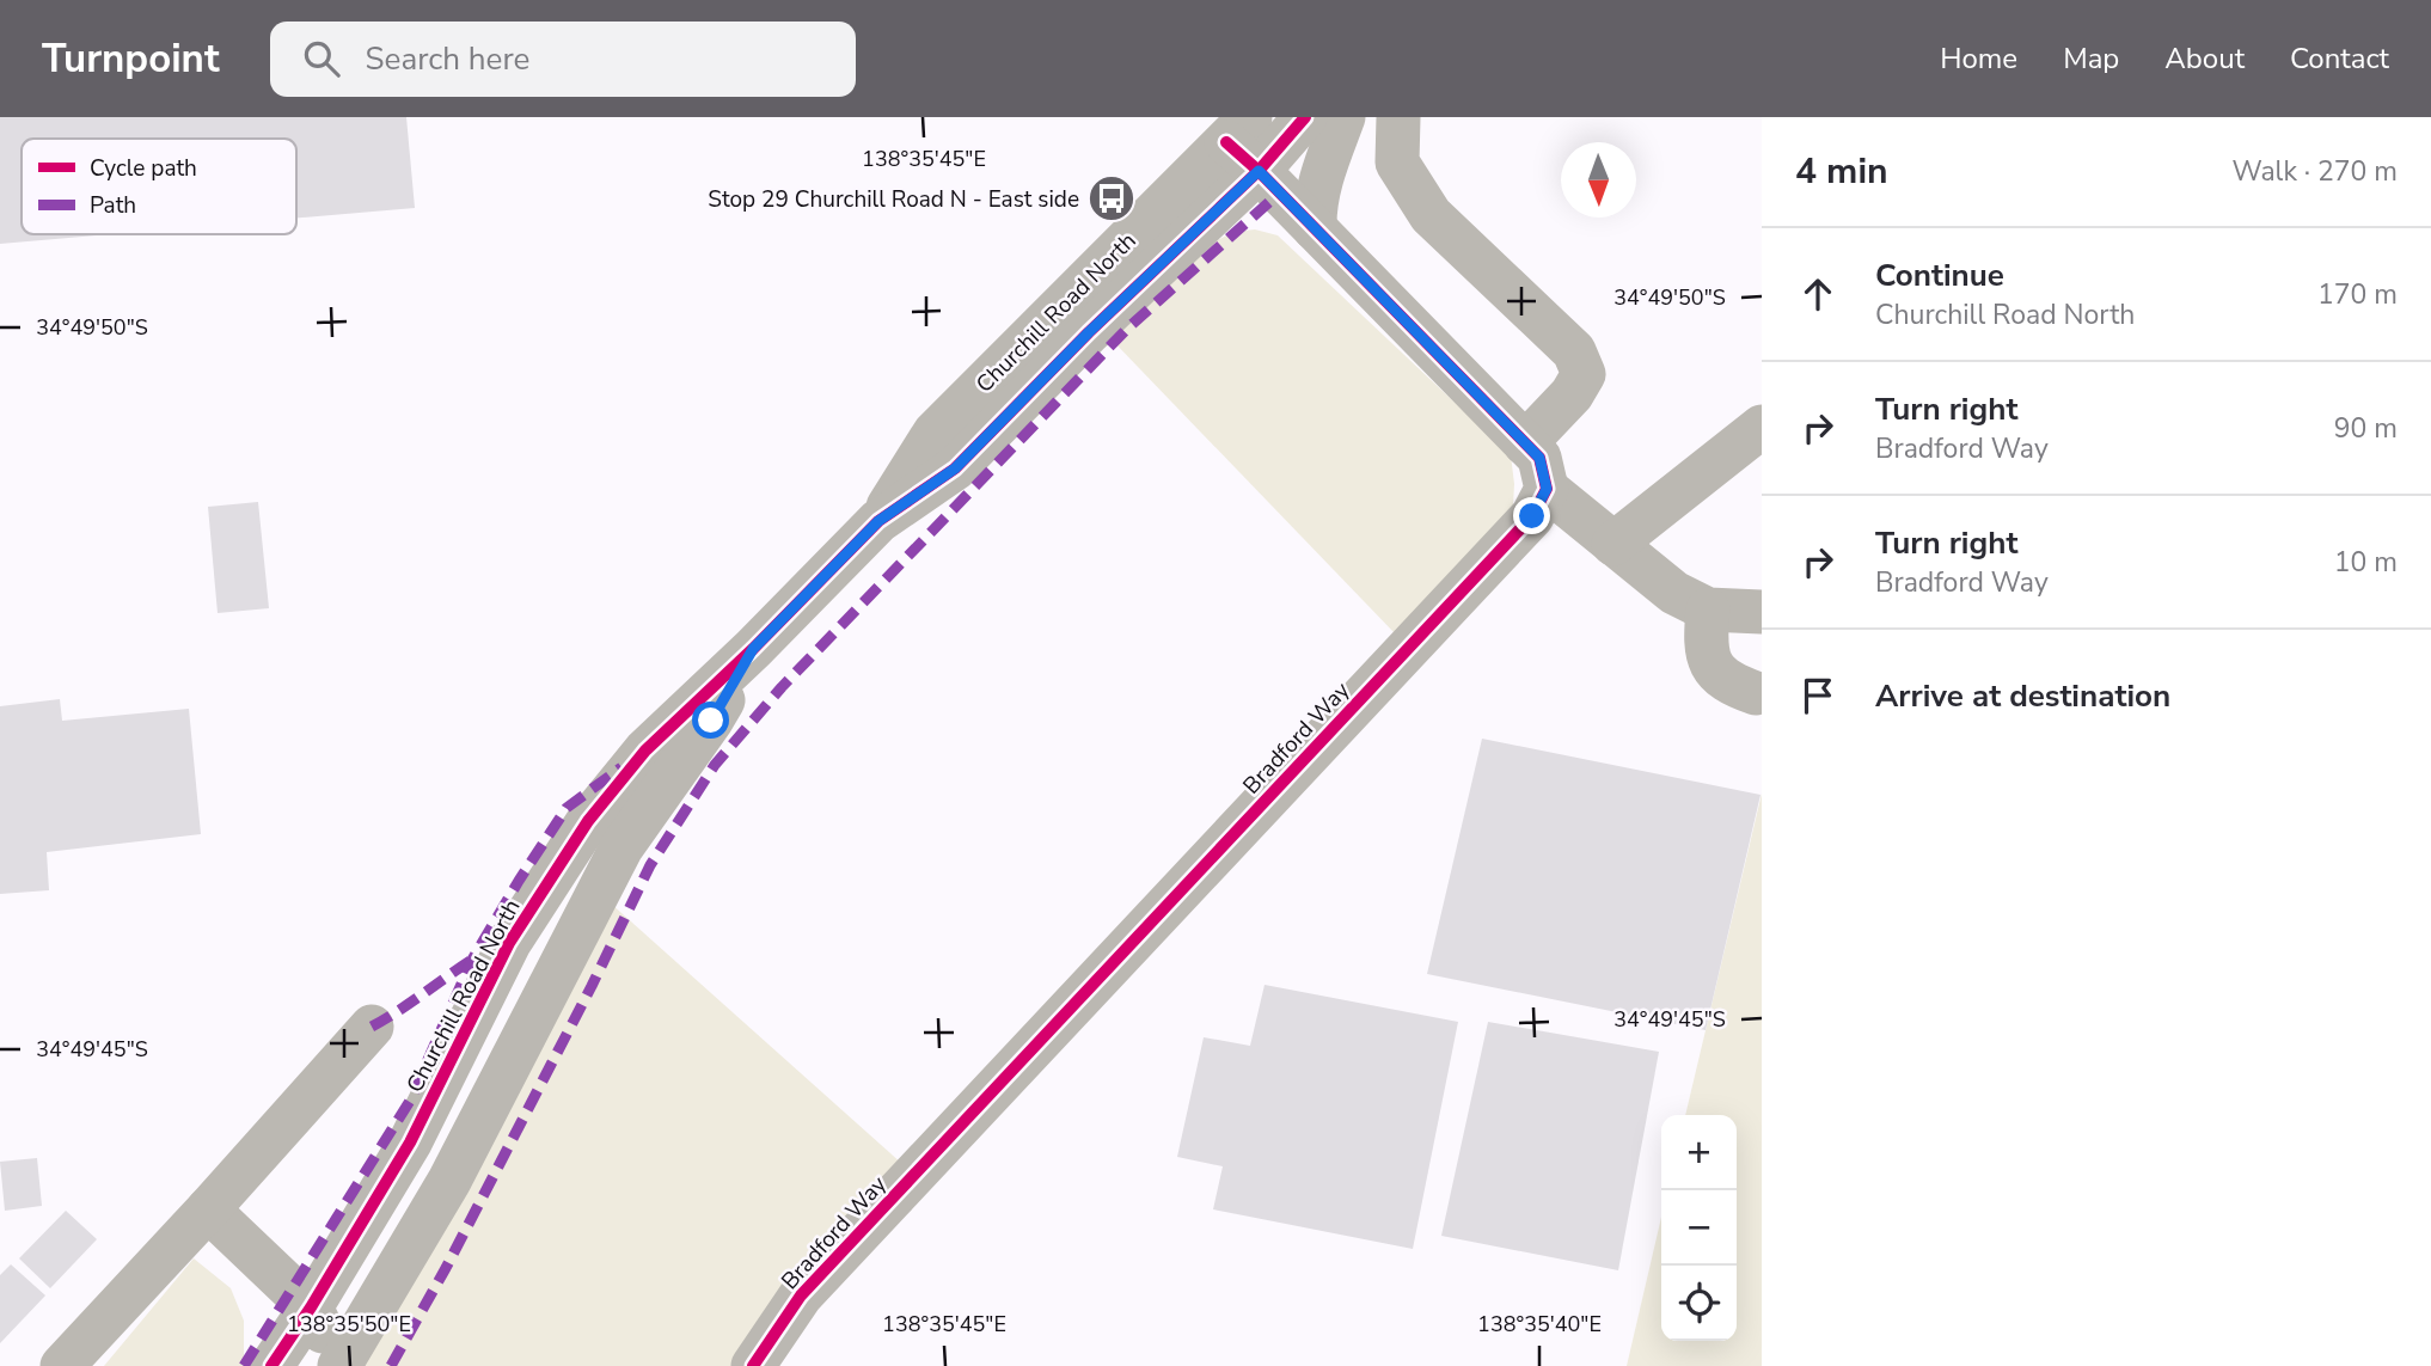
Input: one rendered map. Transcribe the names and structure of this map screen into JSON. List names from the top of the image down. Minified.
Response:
{"streets":{"street":["Churchill Road North","Bradford Way"]},"places":{"bus stop":["Stop 29 Churchill Road N - East side"]},"legend":["Cycle path","Path"],"north":"bottom","page":{"header":"Turnpoint","search":"Search here","nav":["Home","Map","About","Contact"],"heading":["4 min","Walk · 270 m"],"list":[["Continue","Churchill Road North","170 m"],["Turn right","Bradford Way","90 m"],["Turn right","Bradford Way","10 m"],"Arrive at destination"],"map_buttons":["+","−"]},"coordinates":["138°35'45\"E","34°49'50\"S","34°49'45\"S","138°35'50\"E","138°35'40\"E"]}
